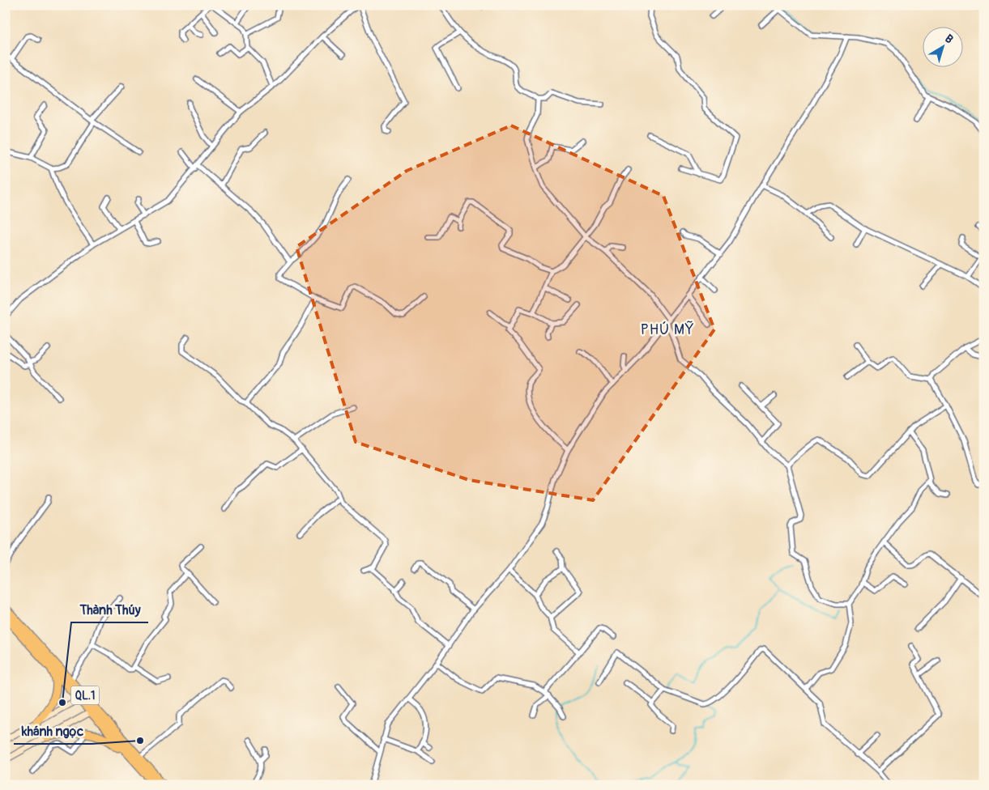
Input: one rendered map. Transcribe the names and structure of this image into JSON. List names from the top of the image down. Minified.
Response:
{"streets":{"highway":["QL.1"]},"districts":["PHÚ MỸ"],"places":["Thành Thúy","khánh ngọc"],"north":"top right"}
